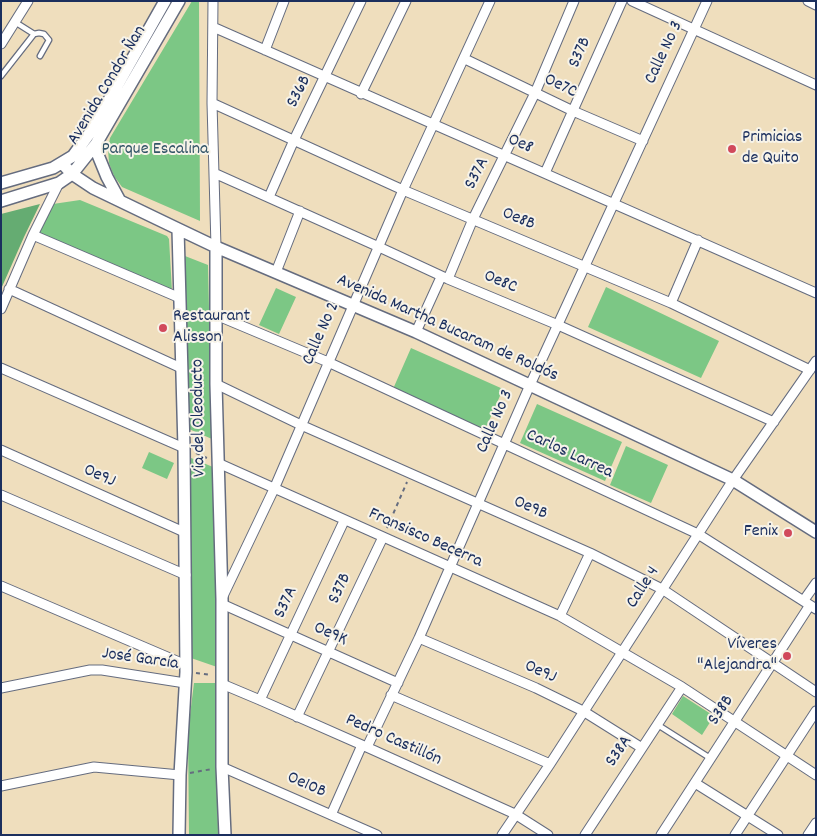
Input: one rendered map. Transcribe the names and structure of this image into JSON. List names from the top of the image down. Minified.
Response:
{"streets":{"street":["S37B","Calle No 3","Avenida Condor Ñan","Oe7C","S36B","Oe8","S37A","Oe8B","Oe8C","Avenida Martha Bucaram de Roldós","Calle No 2","Via del Oleoducto","Carlos Larrea","Oe9J","Oe9B","Fransisco Becerra","Calle 4","Oe9K","José García","S38B","Pedro Castillón","S38A","Oe10B"]},"crossings":[["S37B","Oe7C"],["S37B","Oe8"],["S37B","Fransisco Becerra"],["S37B","Oe9K"],["S37B","Pedro Castillón"],["Calle No 3","Oe7C"],["Calle No 3","Oe8"],["Calle No 3","Oe8B"],["Calle No 3","Oe8C"],["Calle No 3","Avenida Martha Bucaram de Roldós"],["Calle No 3","Carlos Larrea"],["Calle No 3","Oe9J"],["Calle No 3","Oe9B"],["Calle No 3","Fransisco Becerra"],["Calle No 3","Oe9K"],["Calle No 3","Pedro Castillón"],["Calle No 3","Oe10B"],["Avenida Condor Ñan","Avenida Martha Bucaram de Roldós"],["Oe7C","S37A"],["Oe7C","Calle No 2"],["S36B","Oe8"],["S36B","Oe8B"],["S36B","Oe8C"],["Oe8","S37A"],["Oe8","Calle No 2"],["Oe8","Via del Oleoducto"],["S37A","Oe8B"],["S37A","Oe8C"],["S37A","Avenida Martha Bucaram de Roldós"],["S37A","Fransisco Becerra"],["S37A","Oe9K"],["S37A","Pedro Castillón"],["Oe8B","Calle No 2"],["Oe8B","Via del Oleoducto"],["Oe8B","Calle 4"],["Oe8C","Calle No 2"],["Oe8C","Via del Oleoducto"],["Oe8C","Calle 4"],["Avenida Martha Bucaram de Roldós","Calle No 2"],["Avenida Martha Bucaram de Roldós","Via del Oleoducto"],["Avenida Martha Bucaram de Roldós","Calle 4"],["Calle No 2","Via del Oleoducto"],["Calle No 2","Carlos Larrea"],["Calle No 2","Oe9B"],["Calle No 2","Fransisco Becerra"],["Calle No 2","Oe9K"],["Via del Oleoducto","Carlos Larrea"],["Via del Oleoducto","Oe9J"],["Via del Oleoducto","Oe9B"],["Via del Oleoducto","Fransisco Becerra"],["Via del Oleoducto","Oe9K"],["Via del Oleoducto","José García"],["Via del Oleoducto","Pedro Castillón"],["Via del Oleoducto","Oe10B"],["Carlos Larrea","Calle 4"],["Carlos Larrea","S38B"],["Oe9J","Calle 4"],["Oe9J","S38A"],["Oe9B","Calle 4"],["Oe9B","S38B"],["Fransisco Becerra","Calle 4"],["Fransisco Becerra","S38B"],["Fransisco Becerra","S38A"],["Calle 4","Pedro Castillón"]],"parks":["Parque Escalina"],"places":["Primicias de Quito","Restaurant Alisson","Fenix","Víveres \"Alejandra\""]}
